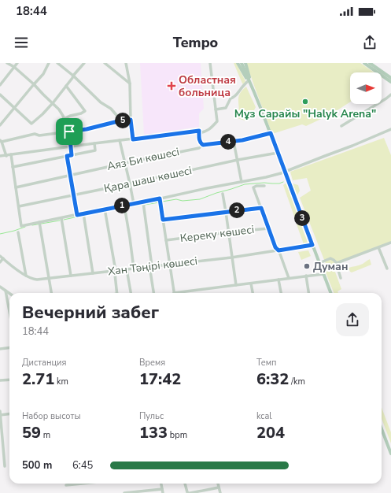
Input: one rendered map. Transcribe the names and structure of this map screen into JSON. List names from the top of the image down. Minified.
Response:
{"streets":{"street":["Аяз Би көшесі","Қара шаш көшесі","Кереку көшесі","Хан Тәңірі көшесі"]},"places":{"health":["Областная больница"],"other":["Мұз Сарайы \"Halyk Arena\"","Думан"]},"north":"right","page":{"status":"18:44","header":"Tempo","pins":["5","4","1","2","3"],"heading":["Вечерний забег","18:44"],"stats":[["Дистанция","2.71 km"],["Время","17:42"],["Темп","6:32 /km"],["Набор высоты","59 m"],["Пульс","133 bpm"],["kcal","204"]],"list":[{"name":"500 m","note":"6:45"}]}}
